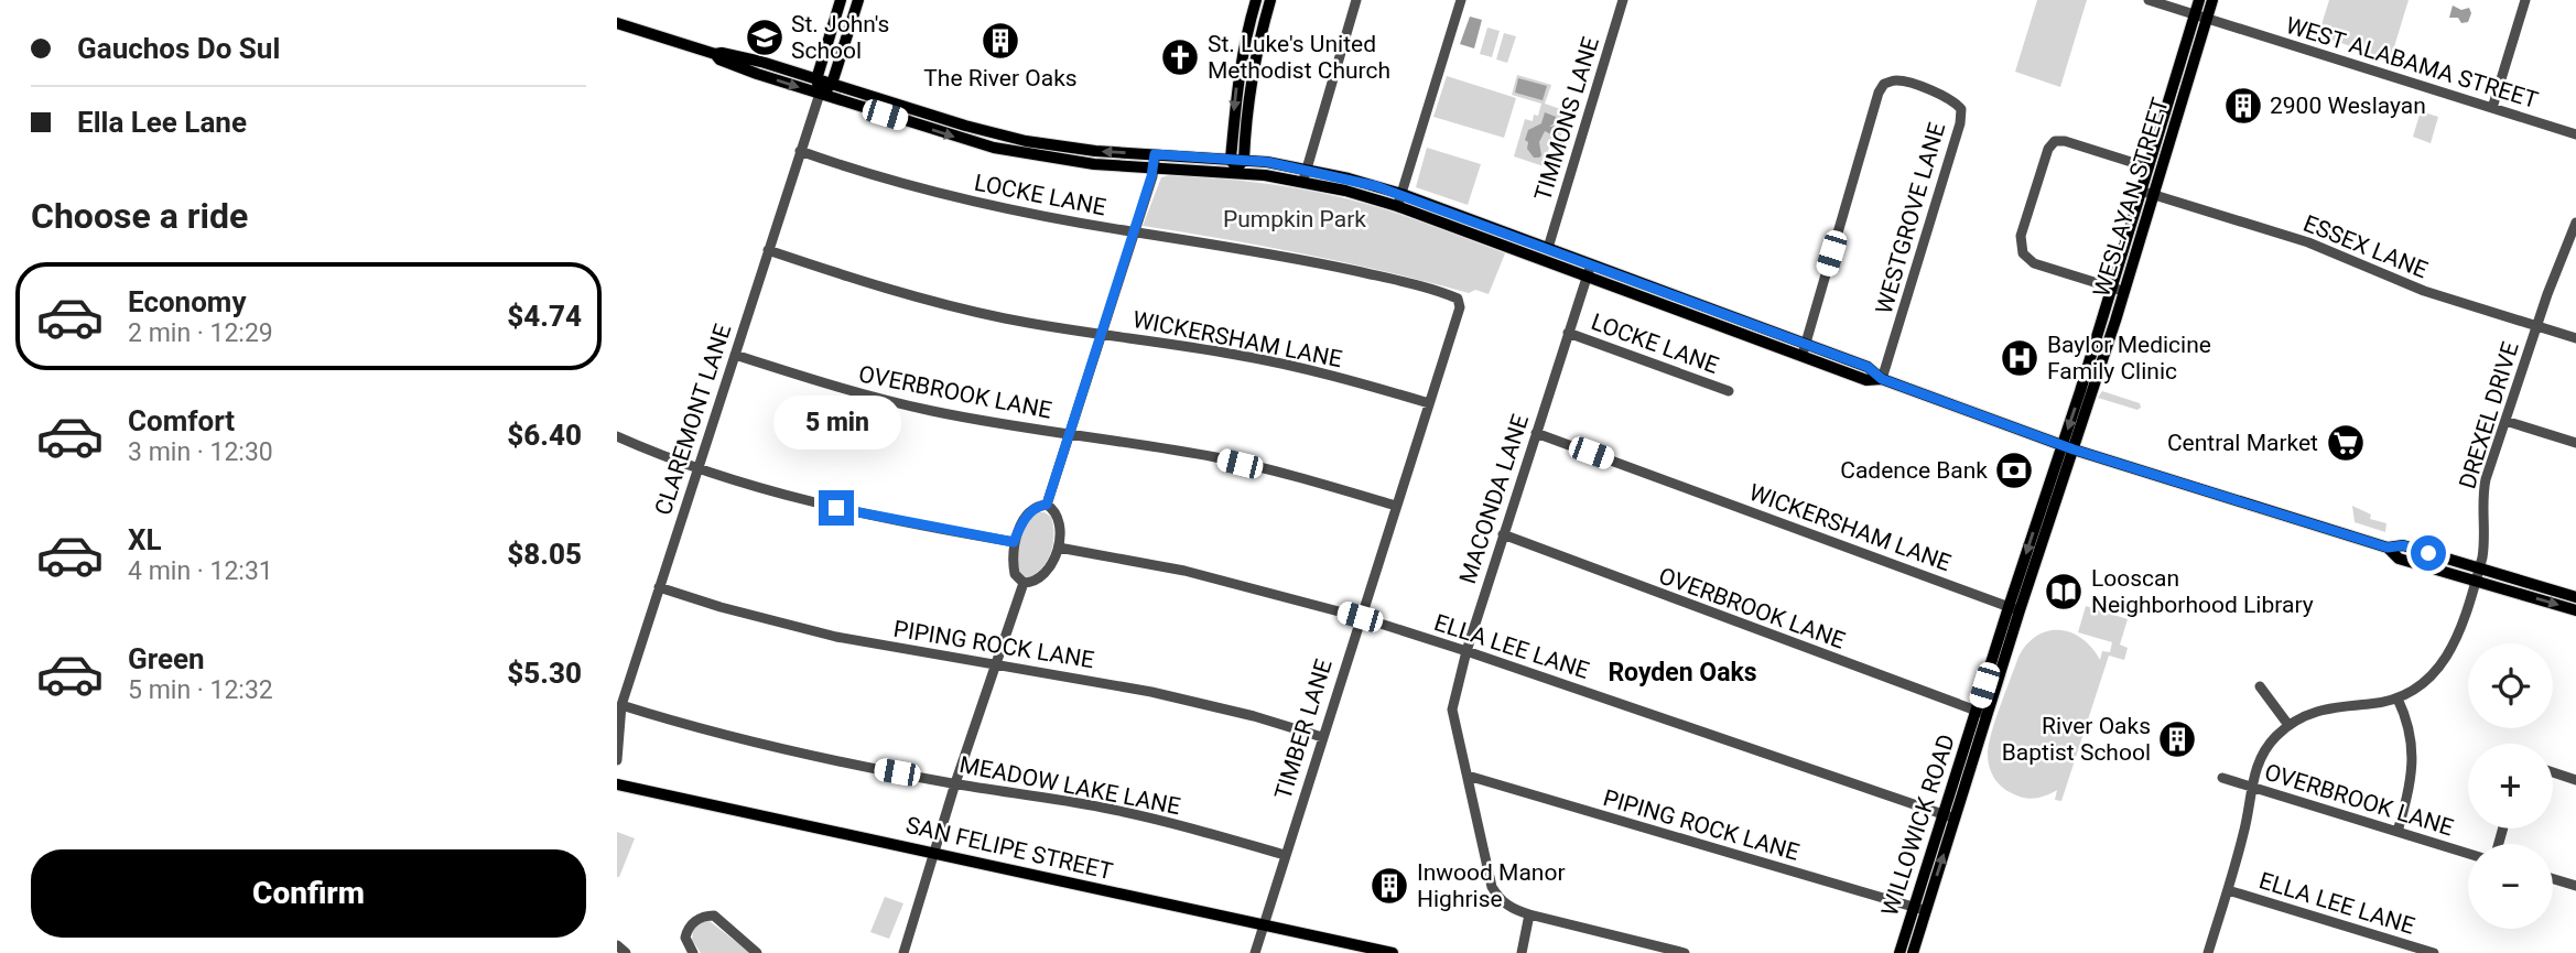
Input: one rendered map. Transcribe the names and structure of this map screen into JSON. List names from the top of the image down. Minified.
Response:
{"streets":{"main road":["WESLAYAN STREET","WILLOWICK ROAD","SAN FELIPE STREET"],"street":["WEST ALABAMA STREET","TIMMONS LANE","LOCKE LANE","WESTGROVE LANE","ESSEX LANE","WICKERSHAM LANE","OVERBROOK LANE","DREXEL DRIVE","CLAREMONT LANE","MACONDA LANE","PIPING ROCK LANE","ELLA LEE LANE","TIMBER LANE","MEADOW LAKE LANE"]},"crossings":[["WEST ALABAMA STREET","WESLAYAN STREET"],["LOCKE LANE","CLAREMONT LANE"],["LOCKE LANE","MACONDA LANE"],["LOCKE LANE","TIMBER LANE"],["WESLAYAN STREET","ESSEX LANE"],["WESLAYAN STREET","WILLOWICK ROAD"],["ESSEX LANE","DREXEL DRIVE"],["WICKERSHAM LANE","CLAREMONT LANE"],["WICKERSHAM LANE","MACONDA LANE"],["WICKERSHAM LANE","TIMBER LANE"],["WICKERSHAM LANE","WILLOWICK ROAD"],["OVERBROOK LANE","DREXEL DRIVE"],["OVERBROOK LANE","CLAREMONT LANE"],["OVERBROOK LANE","MACONDA LANE"],["OVERBROOK LANE","TIMBER LANE"],["OVERBROOK LANE","WILLOWICK ROAD"],["DREXEL DRIVE","ELLA LEE LANE"],["CLAREMONT LANE","PIPING ROCK LANE"],["CLAREMONT LANE","MEADOW LAKE LANE"],["MACONDA LANE","PIPING ROCK LANE"],["MACONDA LANE","ELLA LEE LANE"],["PIPING ROCK LANE","TIMBER LANE"],["PIPING ROCK LANE","WILLOWICK ROAD"],["ELLA LEE LANE","TIMBER LANE"],["ELLA LEE LANE","WILLOWICK ROAD"],["TIMBER LANE","MEADOW LAKE LANE"],["TIMBER LANE","SAN FELIPE STREET"]],"districts":["Royden Oaks"],"parks":["Pumpkin Park"],"places":{"school or university":["St. John's School"],"building":["The River Oaks","2900 Weslayan","River Oaks Baptist School","Inwood Manor Highrise"],"church":["St. Luke's United Methodist Church"],"hospital":["Baylor Medicine Family Clinic"],"supermarket":["Central Market"],"bank":["Cadence Bank"],"library":["Looscan Neighborhood Library"]},"page":{"banner":["Gauchos Do Sul","Ella Lee Lane"],"heading":"Choose a ride","list":[{"name":"Economy","note":"2 min · 12:29","value":"$4.74"},{"name":"Comfort","note":"3 min · 12:30","value":"$6.40"},{"name":"XL","note":"4 min · 12:31","value":"$8.05"},{"name":"Green","note":"5 min · 12:32","value":"$5.30"}],"bubble":"5 min","map_buttons":["+","−"],"buttons":"Confirm"}}
